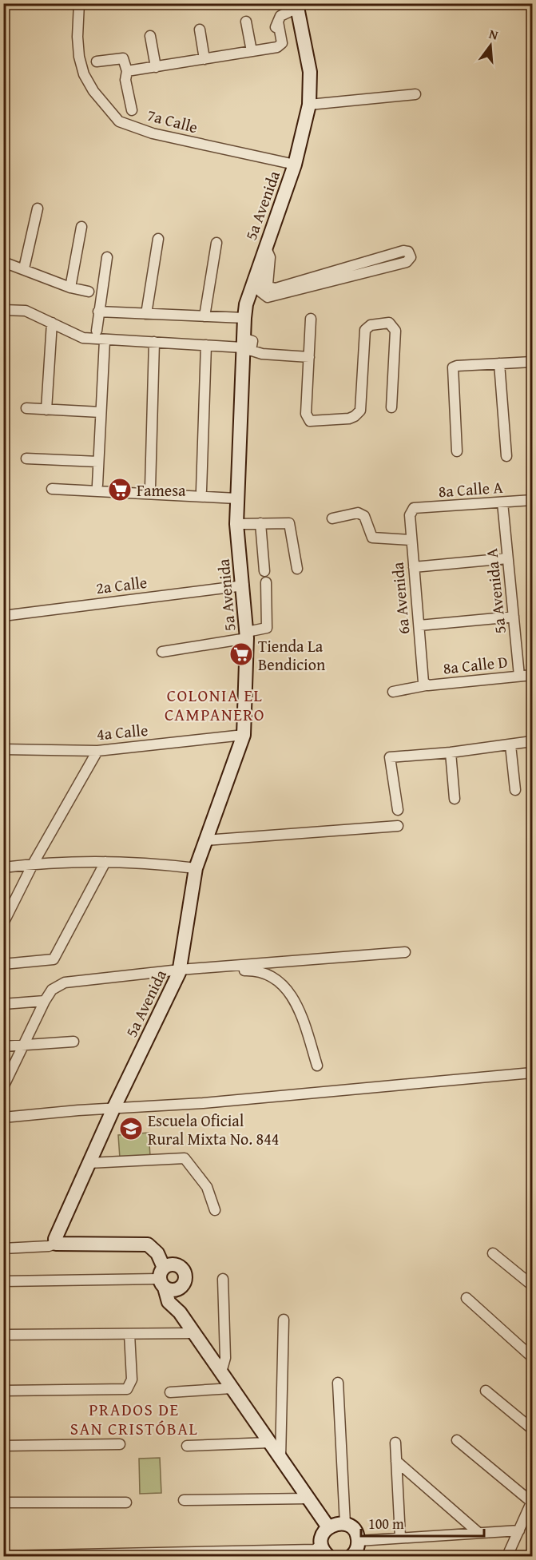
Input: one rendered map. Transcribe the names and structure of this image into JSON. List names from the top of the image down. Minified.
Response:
{"streets":{"street":["7a Calle","5a Avenida","8a Calle A","2a Calle","5a Avenida A","6a Avenida","8a Calle D","4a Calle"]},"crossings":[["7a Calle","5a Avenida"],["5a Avenida","2a Calle"],["5a Avenida","4a Calle"],["8a Calle A","5a Avenida A"],["8a Calle A","6a Avenida"],["5a Avenida A","8a Calle D"],["6a Avenida","8a Calle D"]],"districts":["COLONIA EL CAMPANERO","PRADOS DE SAN CRISTÓBAL"],"places":{"supermarket":["Famesa","Tienda La Bendicion"],"school or university":["Escuela Oficial Rural Mixta No. 844"]},"scale_bar":"100 m","north":"top"}
